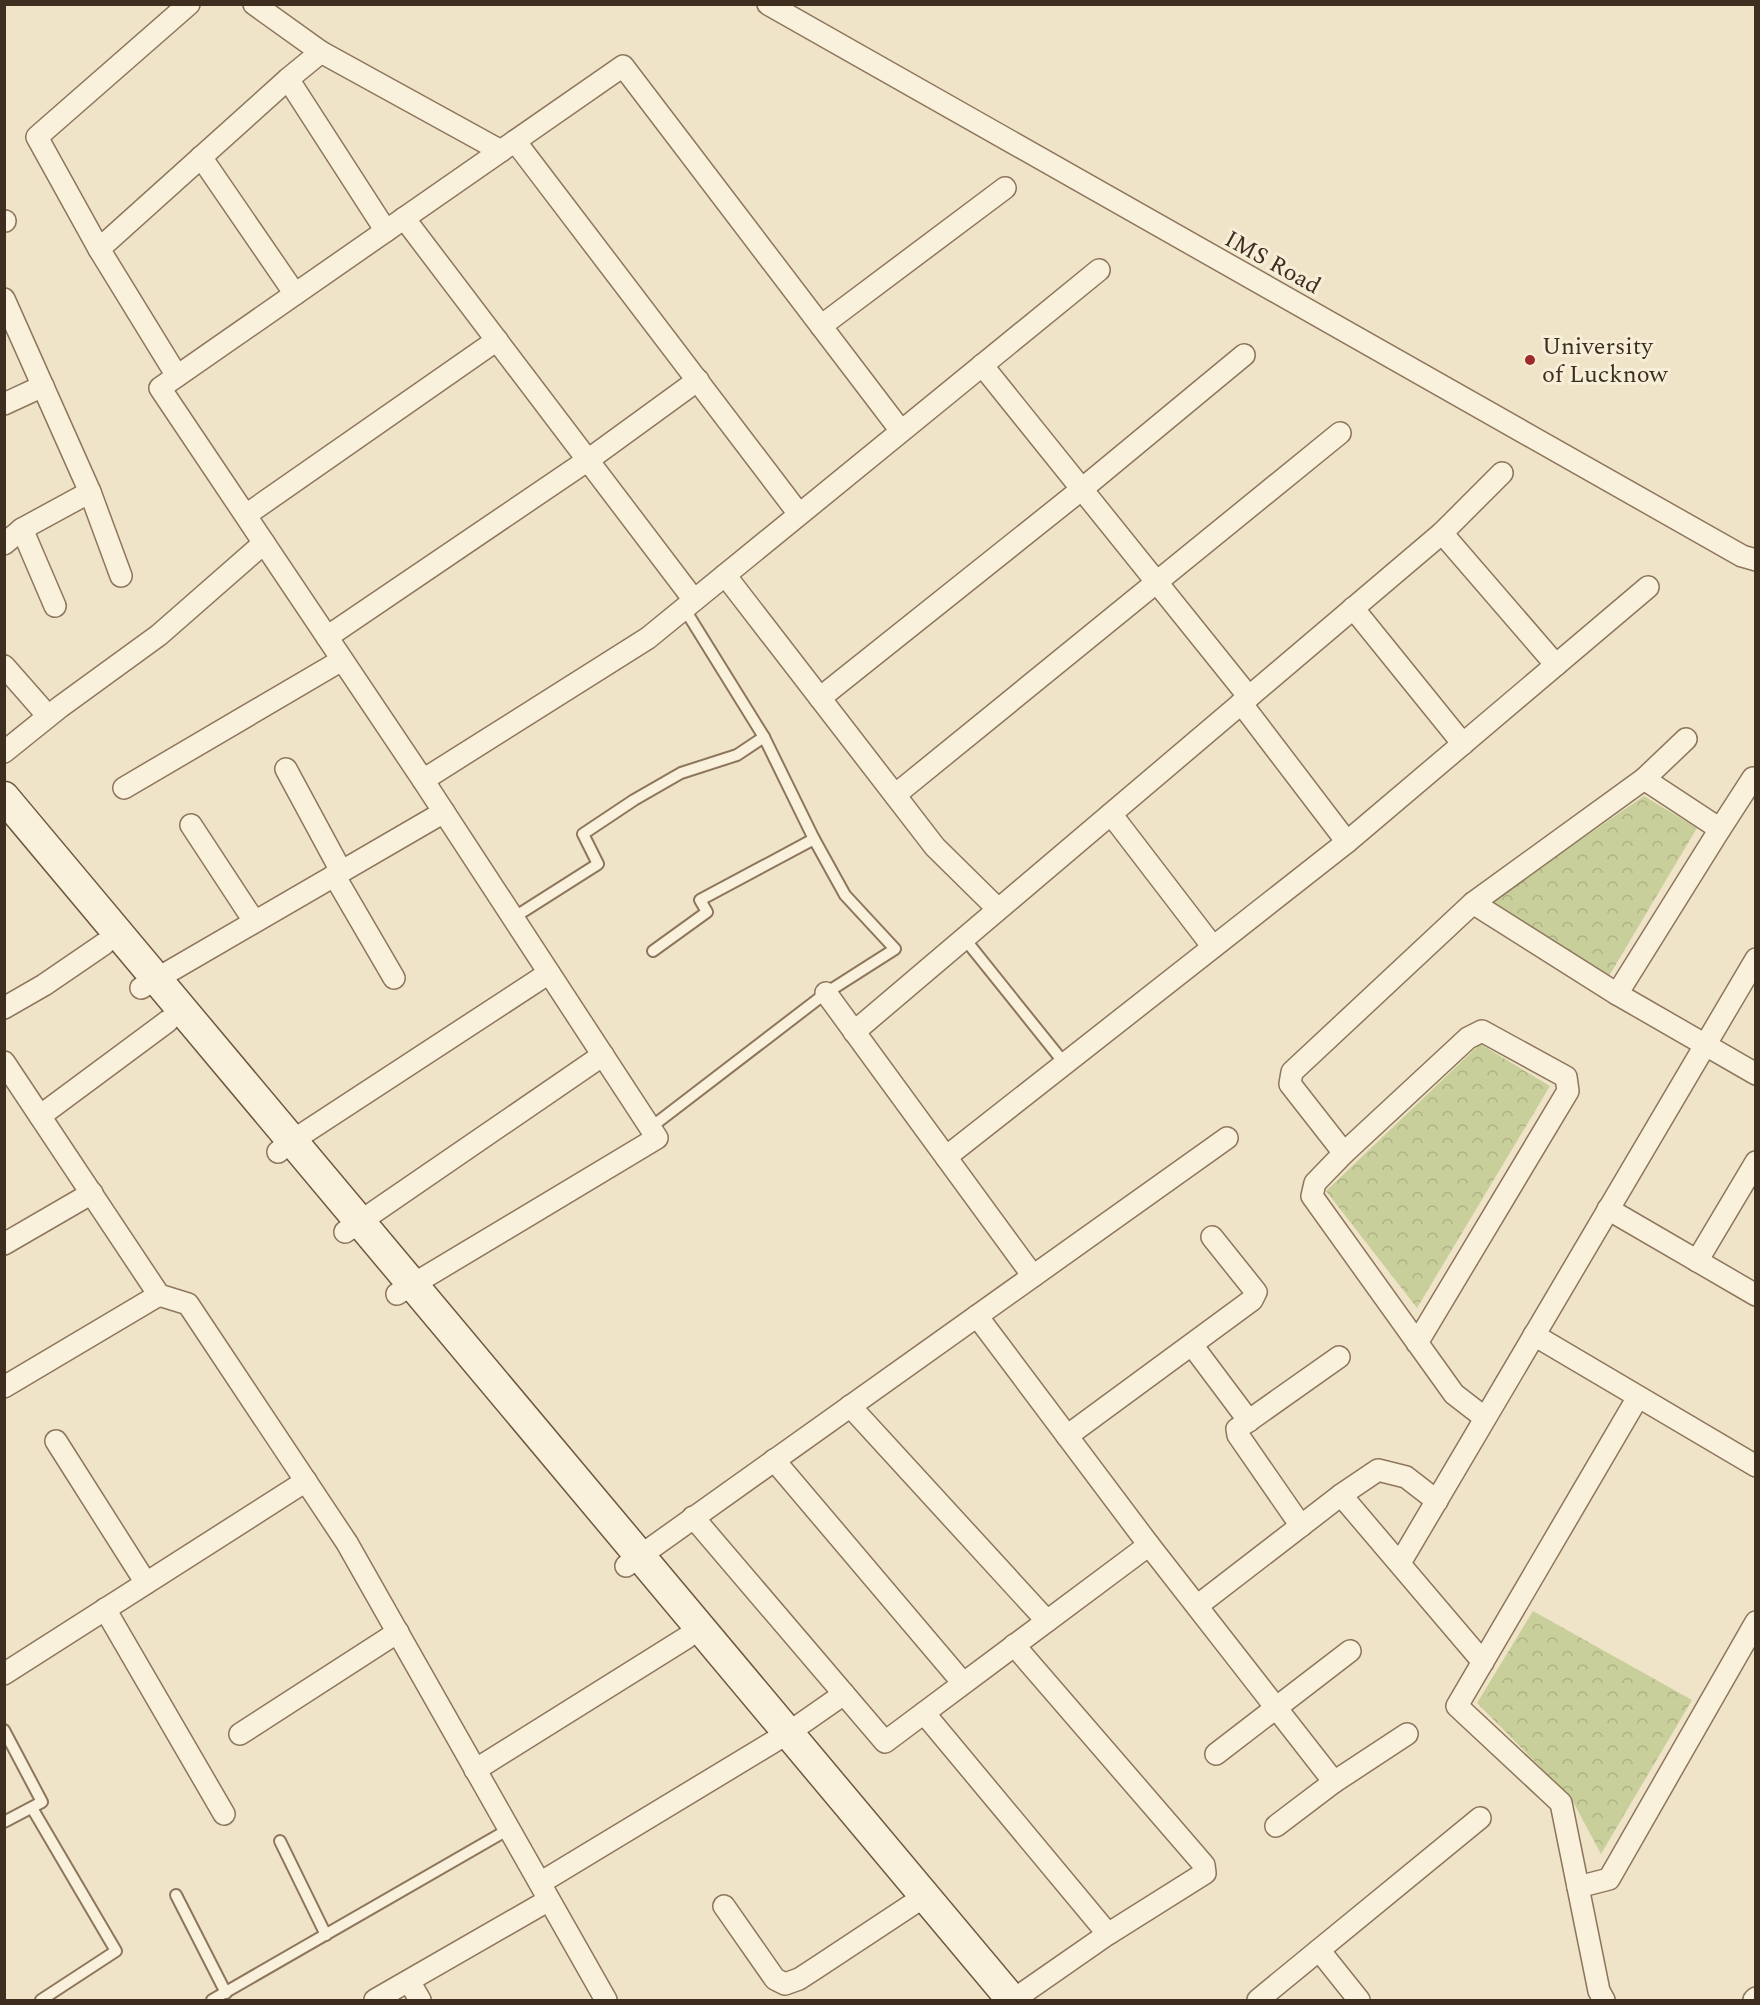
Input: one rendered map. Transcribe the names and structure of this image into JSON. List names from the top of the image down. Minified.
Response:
{"streets":{"street":["IMS Road"]},"places":["University of Lucknow"]}
